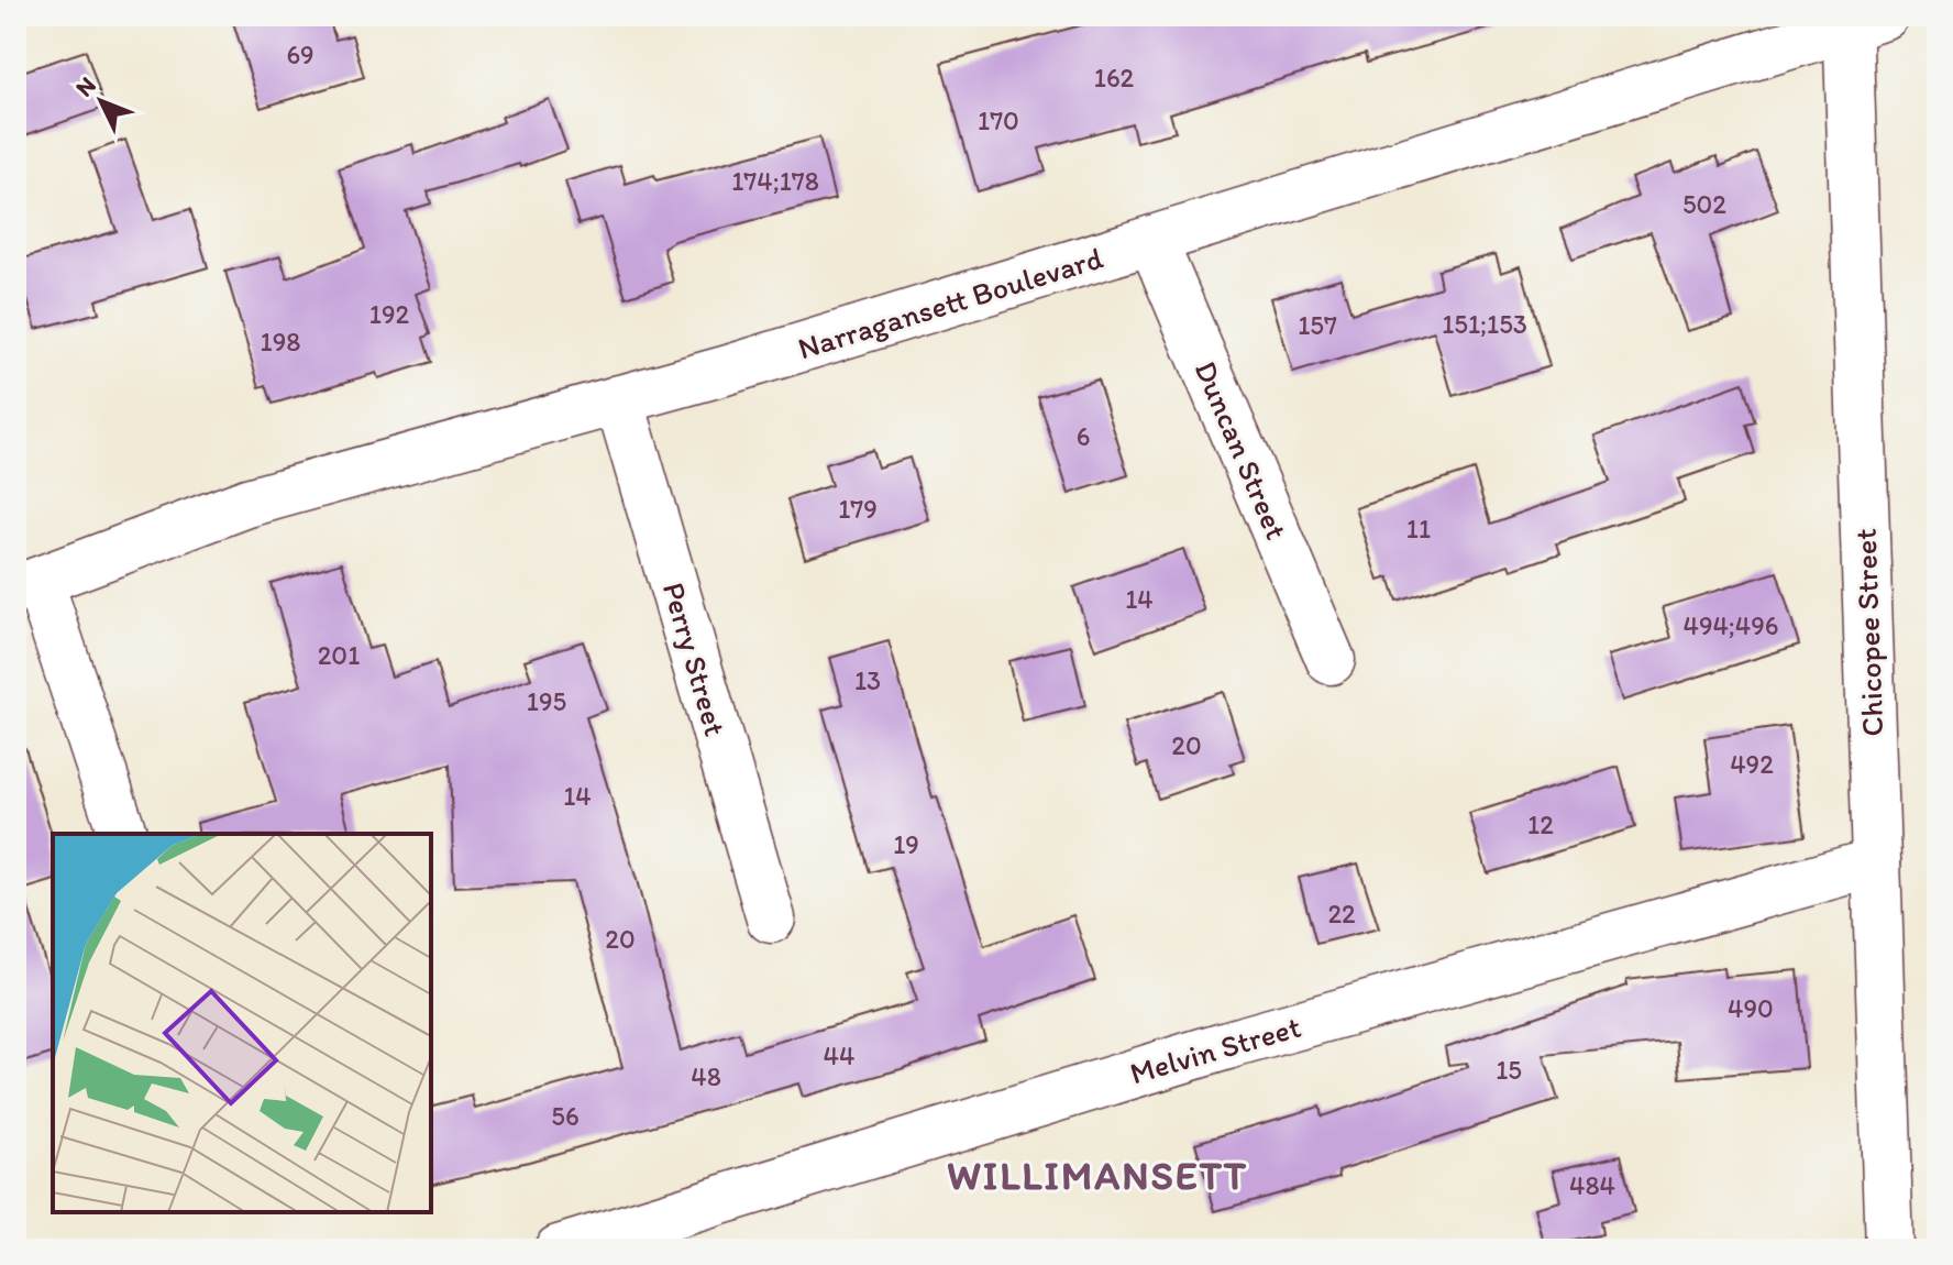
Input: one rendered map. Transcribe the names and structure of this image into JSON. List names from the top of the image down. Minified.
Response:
{"streets":{"street":["Narragansett Boulevard","Duncan Street","Chicopee Street","Perry Street","Melvin Street"]},"crossings":[["Narragansett Boulevard","Duncan Street"],["Narragansett Boulevard","Chicopee Street"],["Narragansett Boulevard","Perry Street"],["Chicopee Street","Melvin Street"]],"districts":["WILLIMANSETT"],"house_numbers":["69","162","170","174;178","502","192","151;153","157","198","6","179","11","14","494;496","201","13","195","20","492","14","12","19","22","20","490","44","15","48","56","484"],"north":"top left"}
